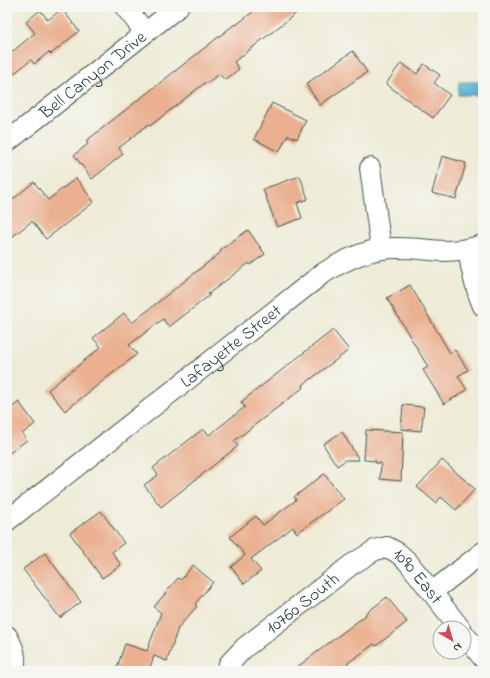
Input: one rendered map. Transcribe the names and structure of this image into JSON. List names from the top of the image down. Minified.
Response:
{"streets":{"street":["Bell Canyon Drive","Lafayette Street","1090 East","10760 South"]},"crossings":[["1090 East","10760 South"]],"north":"bottom right"}
